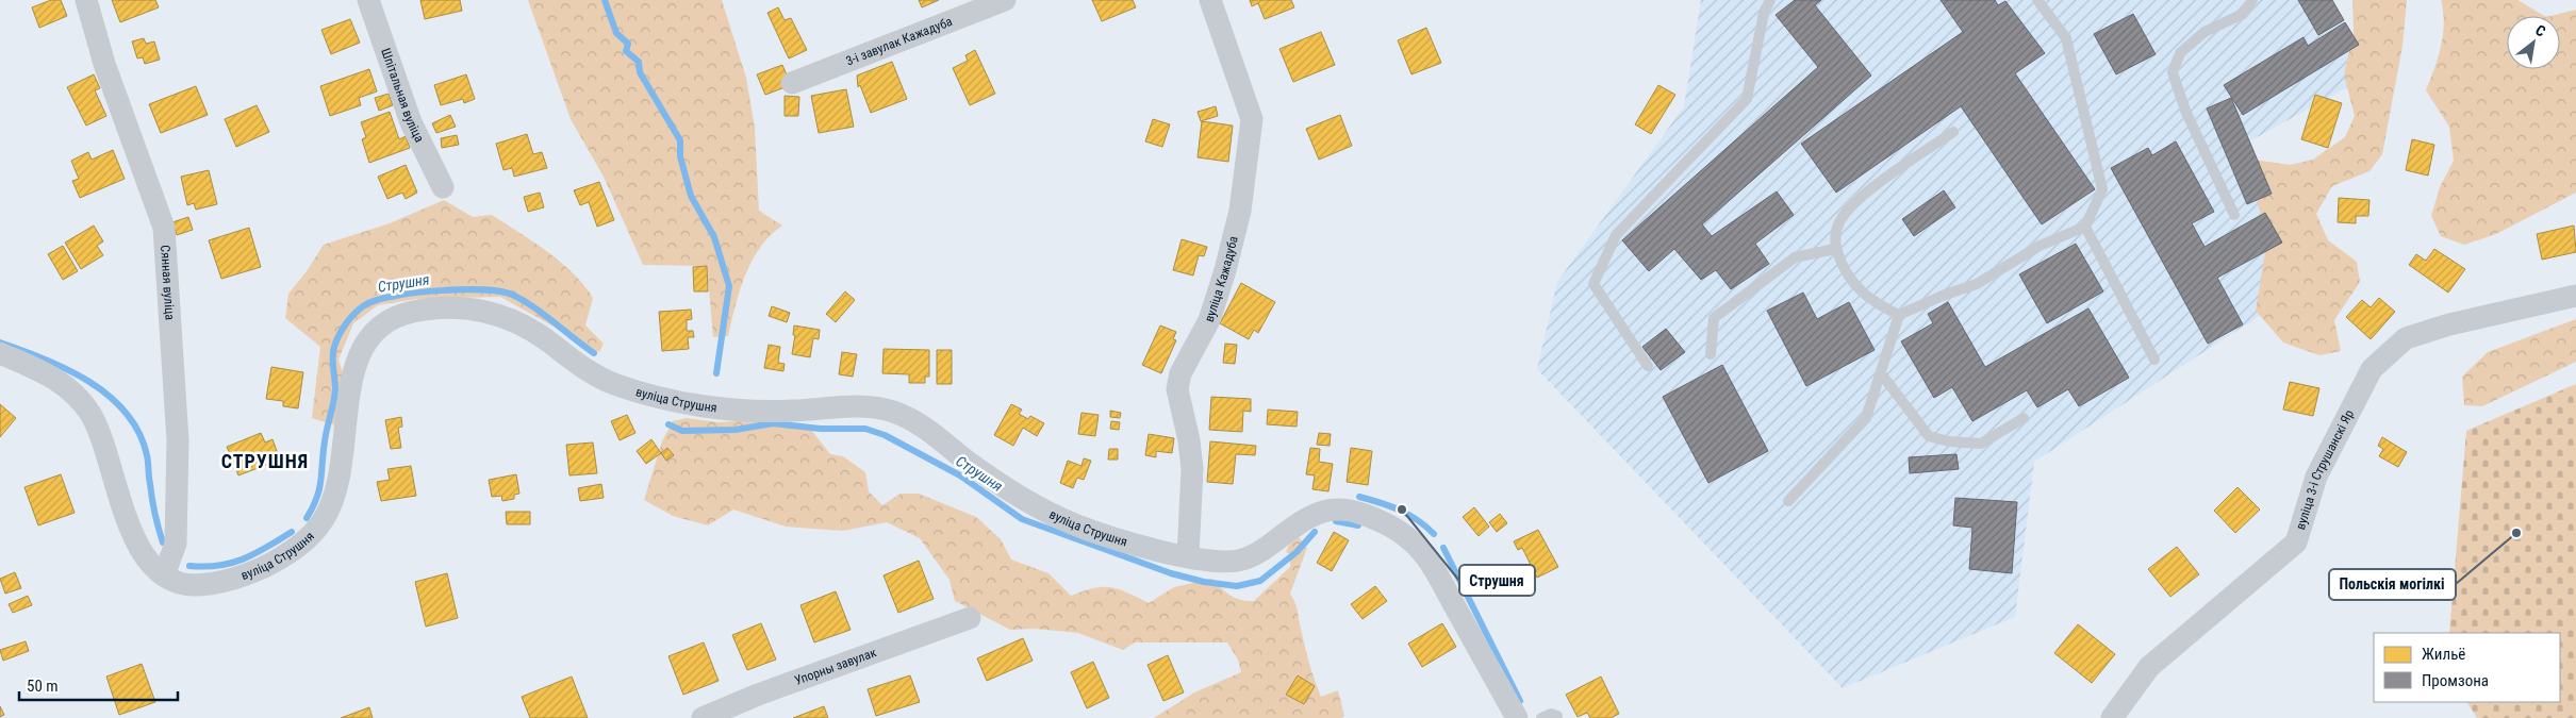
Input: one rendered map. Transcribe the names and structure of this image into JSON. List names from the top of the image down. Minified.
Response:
{"streets":{"street":["3-і завулак Кажадуба","Шпітальная вуліца","вуліца Кажадуба","Сянная вуліца","вуліца Струшня","вуліца 3-і Струшанскі Яр","Упорны завулак"]},"crossings":[["вуліца Кажадуба","вуліца Струшня"],["Сянная вуліца","вуліца Струшня"]],"districts":["СТРУШНЯ"],"water":["Струшня"],"places":["Струшня","Польскія могілкі"],"legend":["Жильё","Промзона"],"scale_bar":"50 m","north":"top right"}
